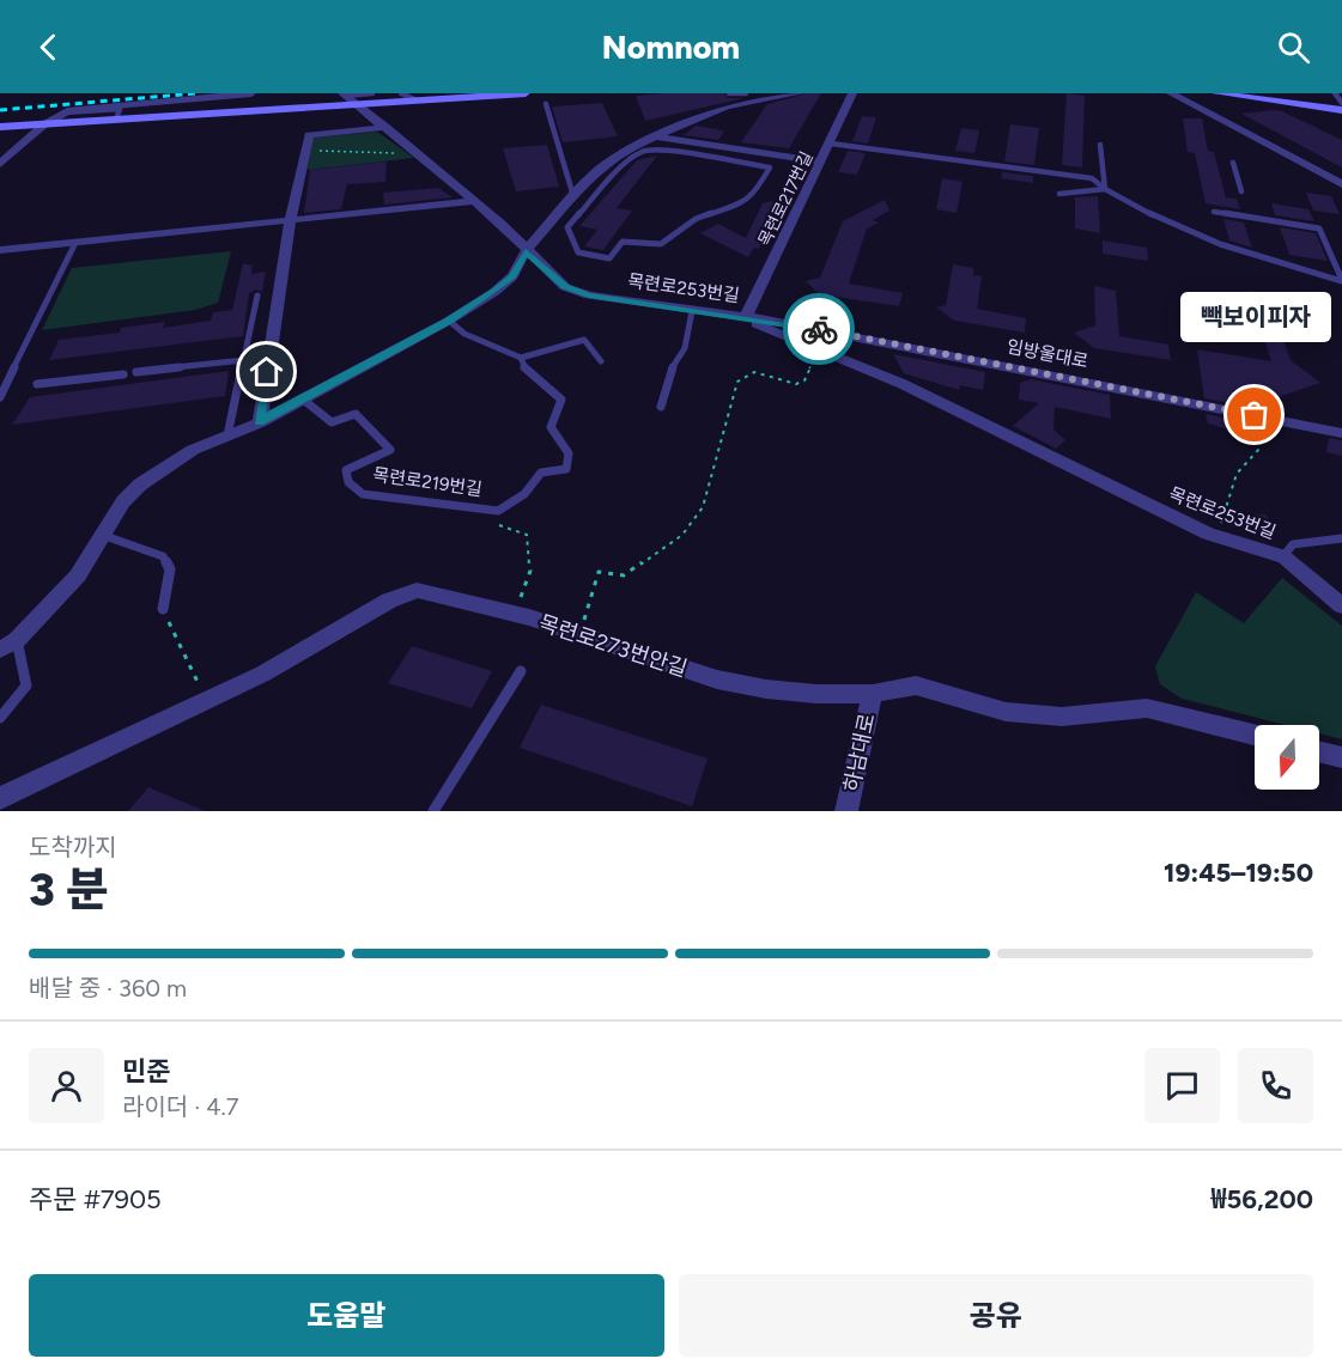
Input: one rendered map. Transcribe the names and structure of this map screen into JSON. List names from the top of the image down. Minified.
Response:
{"streets":{"street":["목련로217번길","목련로253번길","임방울대로","목련로273번안길","하남대로"],"lane":["목련로219번길"]},"crossings":[["목련로217번길","목련로253번길"],["목련로217번길","임방울대로"],["목련로253번길","임방울대로"],["목련로273번안길","하남대로"]],"places":["빽보이피자"],"north":"bottom","page":{"header":"Nomnom","bubble":"빽보이피자","heading":["3 분","도착까지","19:45–19:50"],"panel":["민준","라이더 · 4.7","주문 #7905","₩56,200"],"bar":"배달 중 · 360 m","buttons":["도움말","공유"]}}
